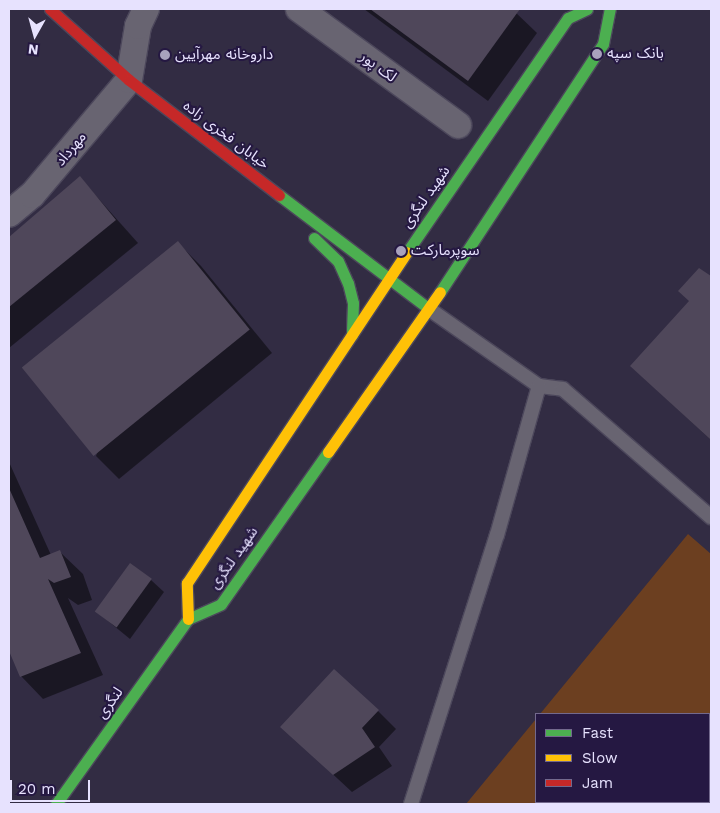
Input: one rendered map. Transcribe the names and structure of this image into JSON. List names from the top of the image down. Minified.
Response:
{"streets":{"main road":["خیابان فخری زاده","شهید لنگری","لنگری"],"street":["لک پور","مهرداد"]},"crossings":[["خیابان فخری زاده","مهرداد"],["خیابان فخری زاده","شهید لنگری"],["شهید لنگری","لنگری"]],"places":["بانک سپه","داروخانه مهرآیین","سوپرمارکت"],"legend":["Fast","Slow","Jam"],"scale_bar":"20 m","north":"bottom"}
